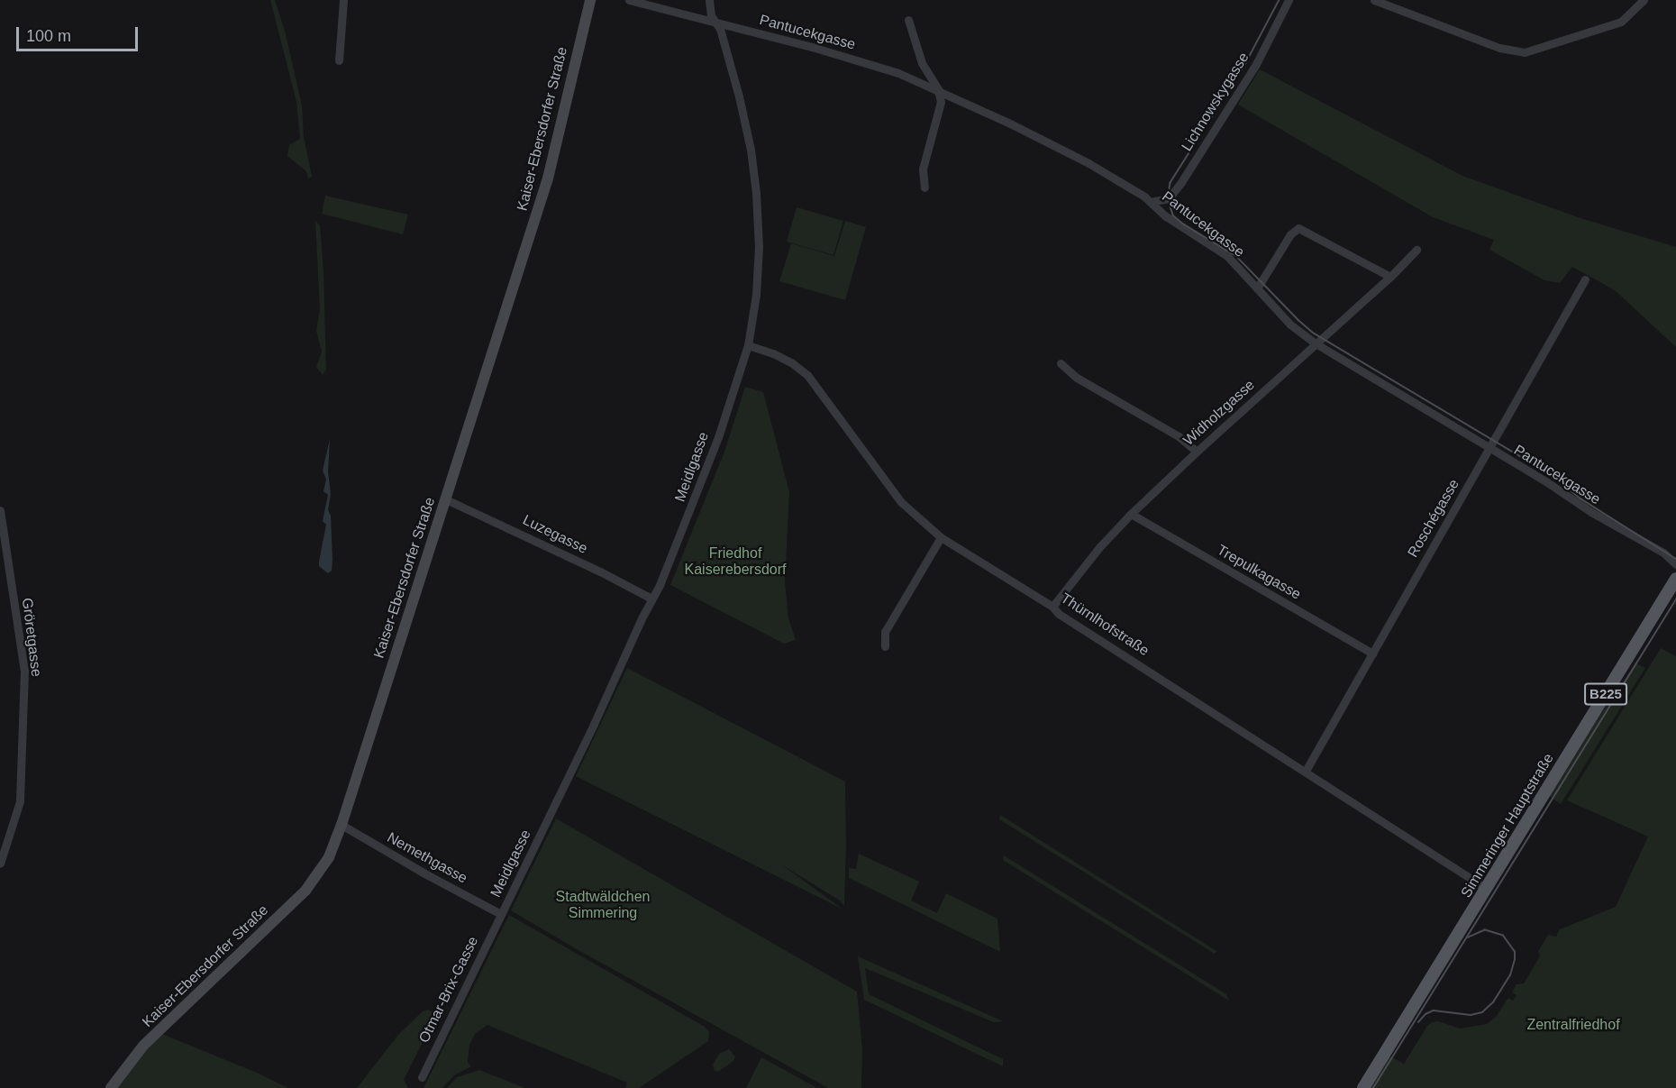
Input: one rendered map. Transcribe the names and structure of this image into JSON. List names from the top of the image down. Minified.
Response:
{"streets":{"main road":["Kaiser-Ebersdorfer Straße","B225","Simmeringer Hauptstraße"],"street":["Pantucekgasse","Lichnowskygasse","Widholzgasse","Meidlgasse","Roschégasse","Luzegasse","Trepulkagasse","Thürnlhofstraße","Gröretgasse","Nemethgasse","Otmar-Brix-Gasse"]},"crossings":[["Pantucekgasse","Lichnowskygasse"],["Pantucekgasse","Widholzgasse"],["Pantucekgasse","Meidlgasse"],["Pantucekgasse","Roschégasse"],["Kaiser-Ebersdorfer Straße","Luzegasse"],["Kaiser-Ebersdorfer Straße","Nemethgasse"],["Widholzgasse","Trepulkagasse"],["Widholzgasse","Thürnlhofstraße"],["Meidlgasse","Luzegasse"],["Meidlgasse","Thürnlhofstraße"],["Meidlgasse","Nemethgasse"],["Meidlgasse","Otmar-Brix-Gasse"],["Roschégasse","Trepulkagasse"],["Roschégasse","Thürnlhofstraße"],["Thürnlhofstraße","Simmeringer Hauptstraße"],["Nemethgasse","Otmar-Brix-Gasse"]],"parks":["Friedhof Kaiserebersdorf","Stadtwäldchen Simmering","Zentralfriedhof"],"scale_bar":"100 m"}
